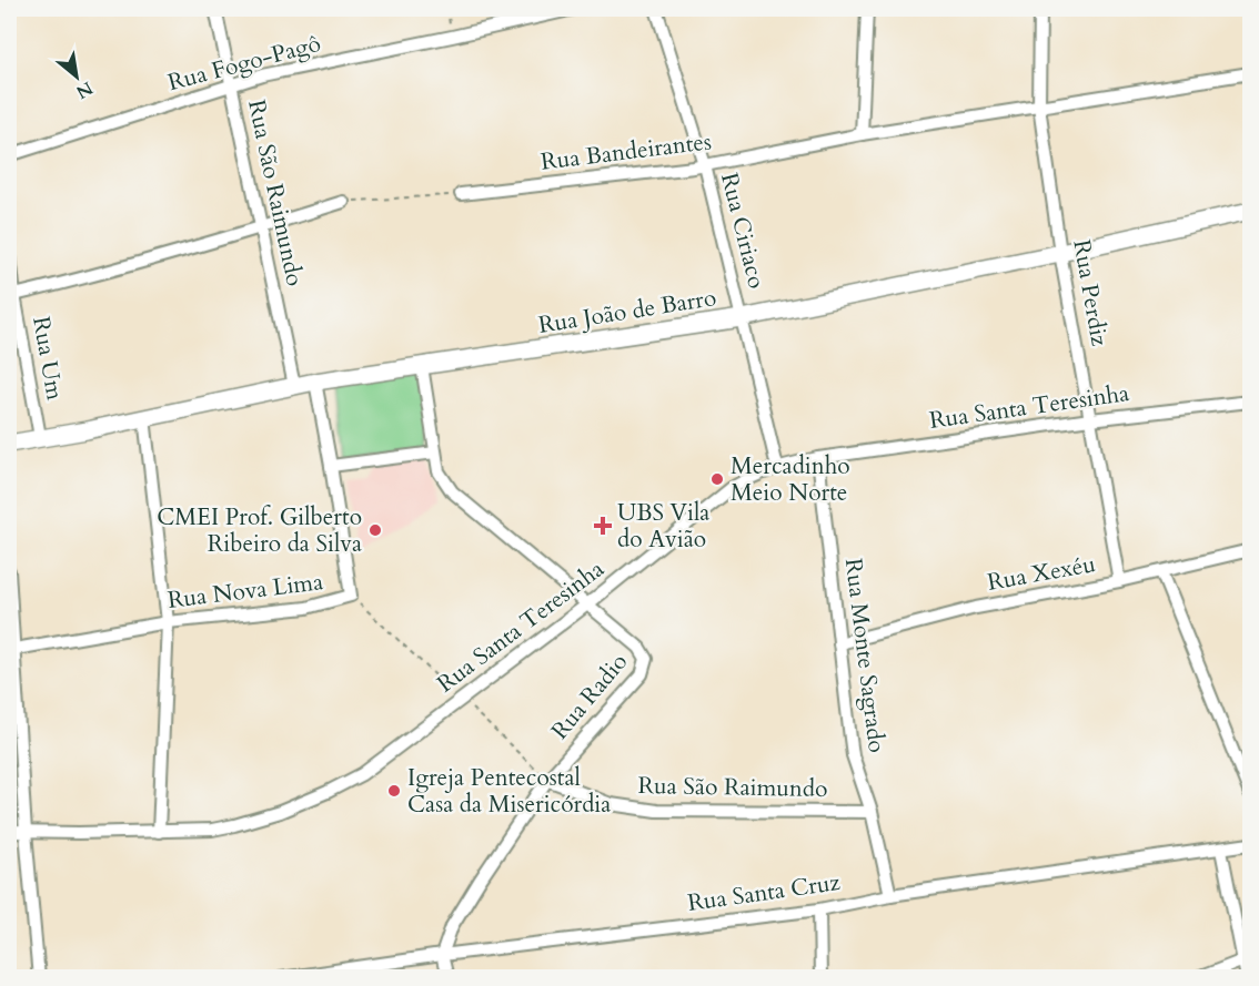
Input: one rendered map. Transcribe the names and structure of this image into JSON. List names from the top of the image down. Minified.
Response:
{"streets":{"street":["Rua Fogo-Pagô","Rua Bandeirantes","Rua São Raimundo","Rua Ciriaco","Rua Perdiz","Rua João de Barro","Rua Um","Rua Santa Teresinha","Rua Xexéu","Rua Nova Lima","Rua Monte Sagrado","Rua Radio","Rua Santa Cruz"]},"crossings":[["Rua Fogo-Pagô","Rua São Raimundo"],["Rua Bandeirantes","Rua Ciriaco"],["Rua Bandeirantes","Rua Perdiz"],["Rua São Raimundo","Rua João de Barro"],["Rua São Raimundo","Rua Monte Sagrado"],["Rua São Raimundo","Rua Radio"],["Rua Ciriaco","Rua João de Barro"],["Rua Ciriaco","Rua Santa Teresinha"],["Rua Perdiz","Rua João de Barro"],["Rua Perdiz","Rua Santa Teresinha"],["Rua Perdiz","Rua Xexéu"],["Rua João de Barro","Rua Um"],["Rua João de Barro","Rua Nova Lima"],["Rua João de Barro","Rua Radio"],["Rua Santa Teresinha","Rua Monte Sagrado"],["Rua Santa Teresinha","Rua Radio"],["Rua Xexéu","Rua Monte Sagrado"],["Rua Monte Sagrado","Rua Santa Cruz"],["Rua Radio","Rua Santa Cruz"]],"places":{"other":["Mercadinho Meio Norte","CMEI Prof. Gilberto Ribeiro da Silva","Igreja Pentecostal Casa da Misericórdia"],"health":["UBS Vila do Avião"]},"north":"bottom right"}
